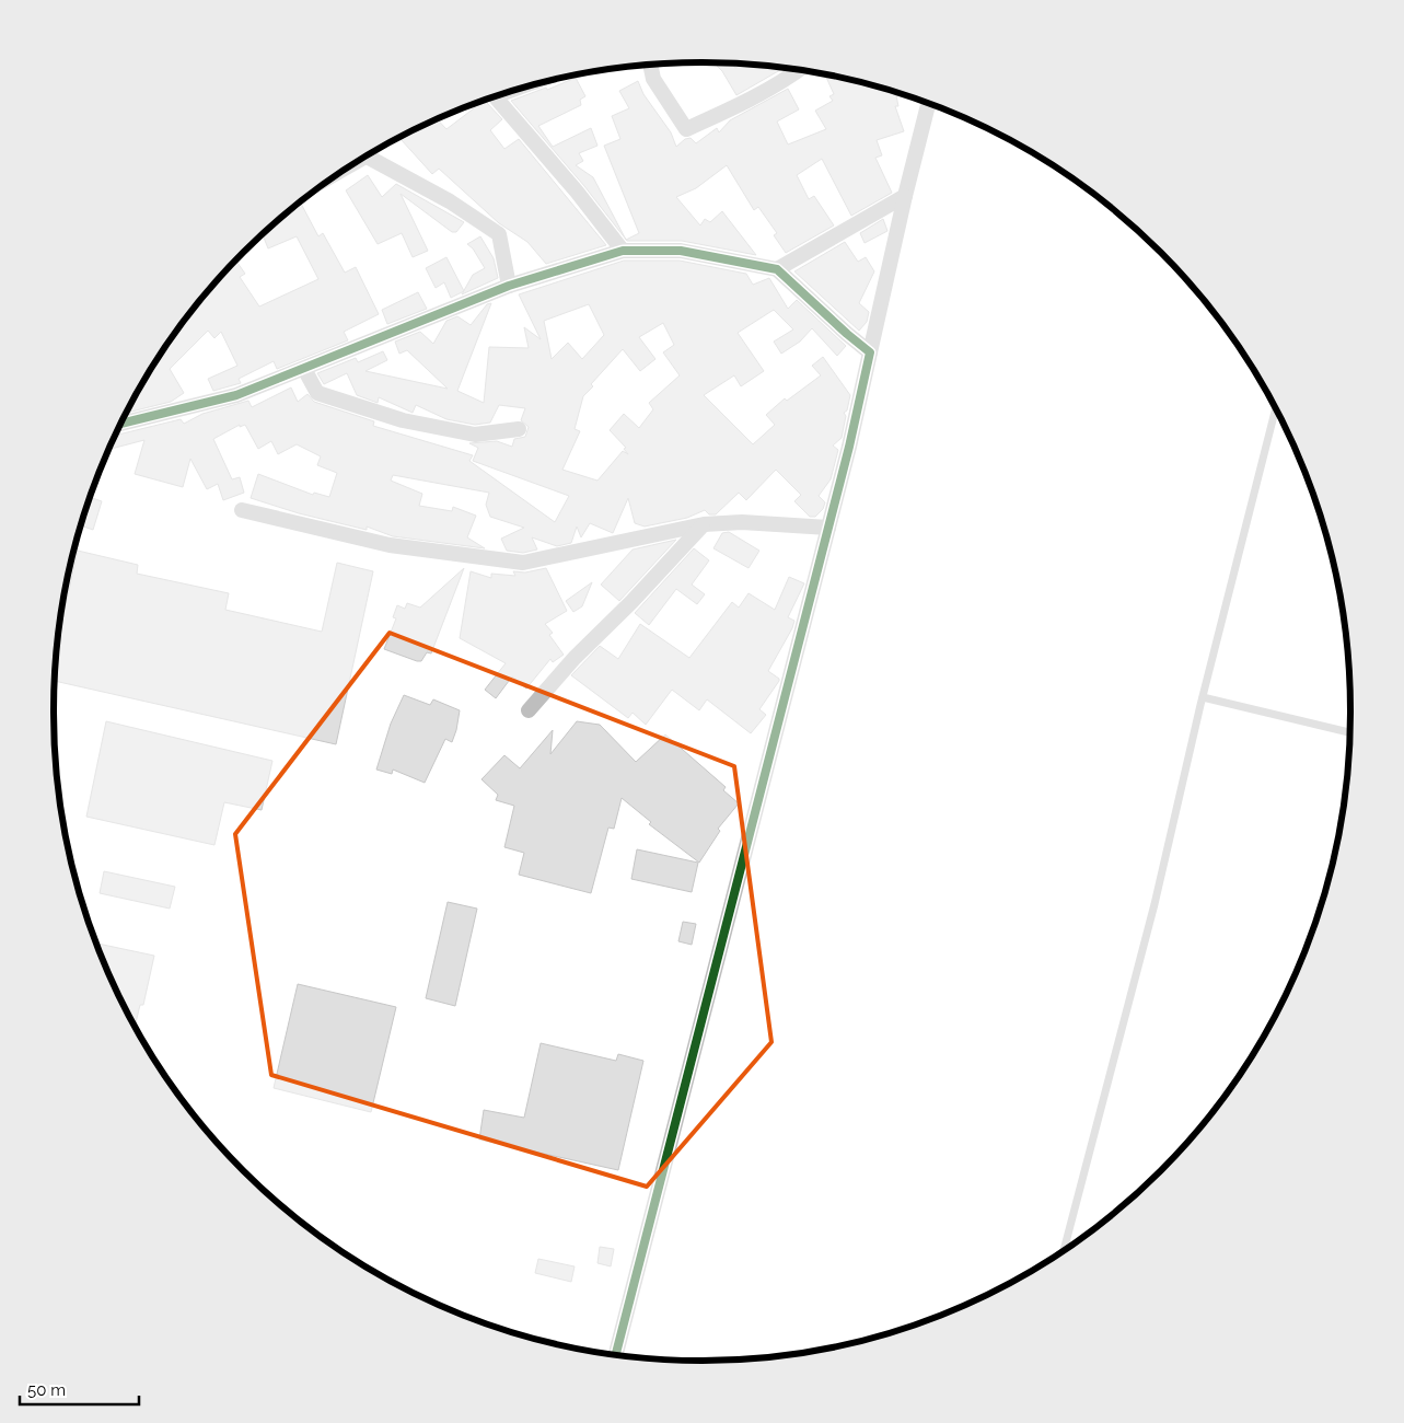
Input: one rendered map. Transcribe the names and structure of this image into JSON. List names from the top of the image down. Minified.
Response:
{"scale_bar":"50 m"}
